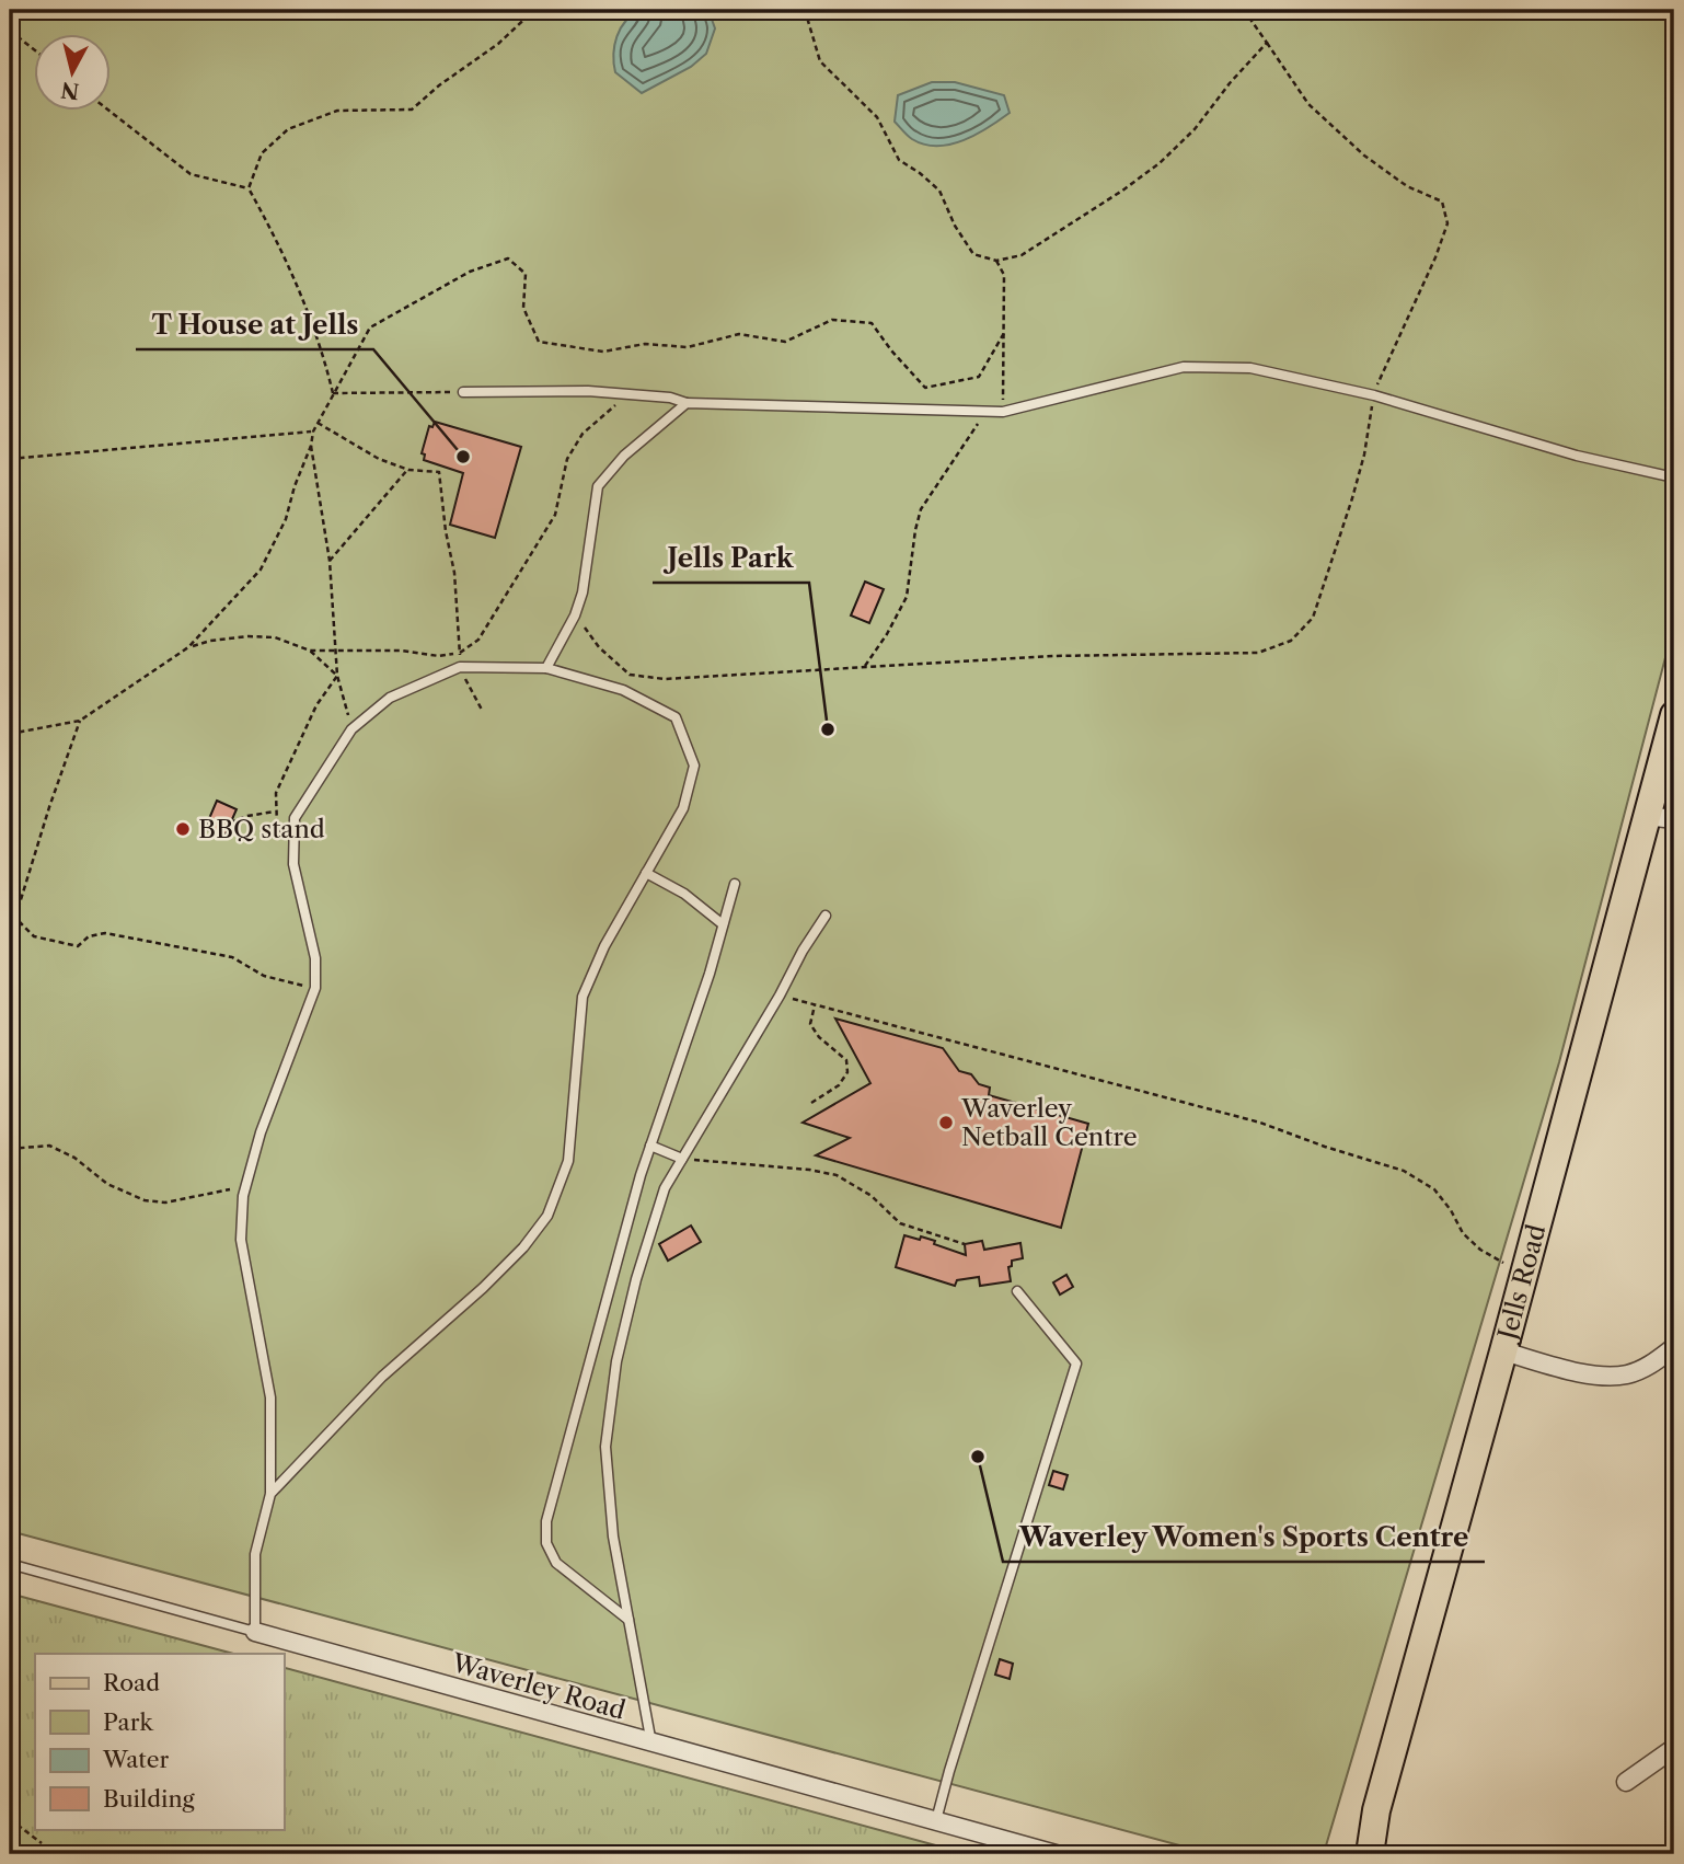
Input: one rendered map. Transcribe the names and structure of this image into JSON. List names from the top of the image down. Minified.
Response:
{"streets":{"main road":["Jells Road"],"street":["Waverley Road"]},"places":["T House at Jells","Jells Park","BBQ stand","Waverley Netball Centre","Waverley Women's Sports Centre"],"legend":["Road","Park","Water","Building"],"north":"bottom"}
